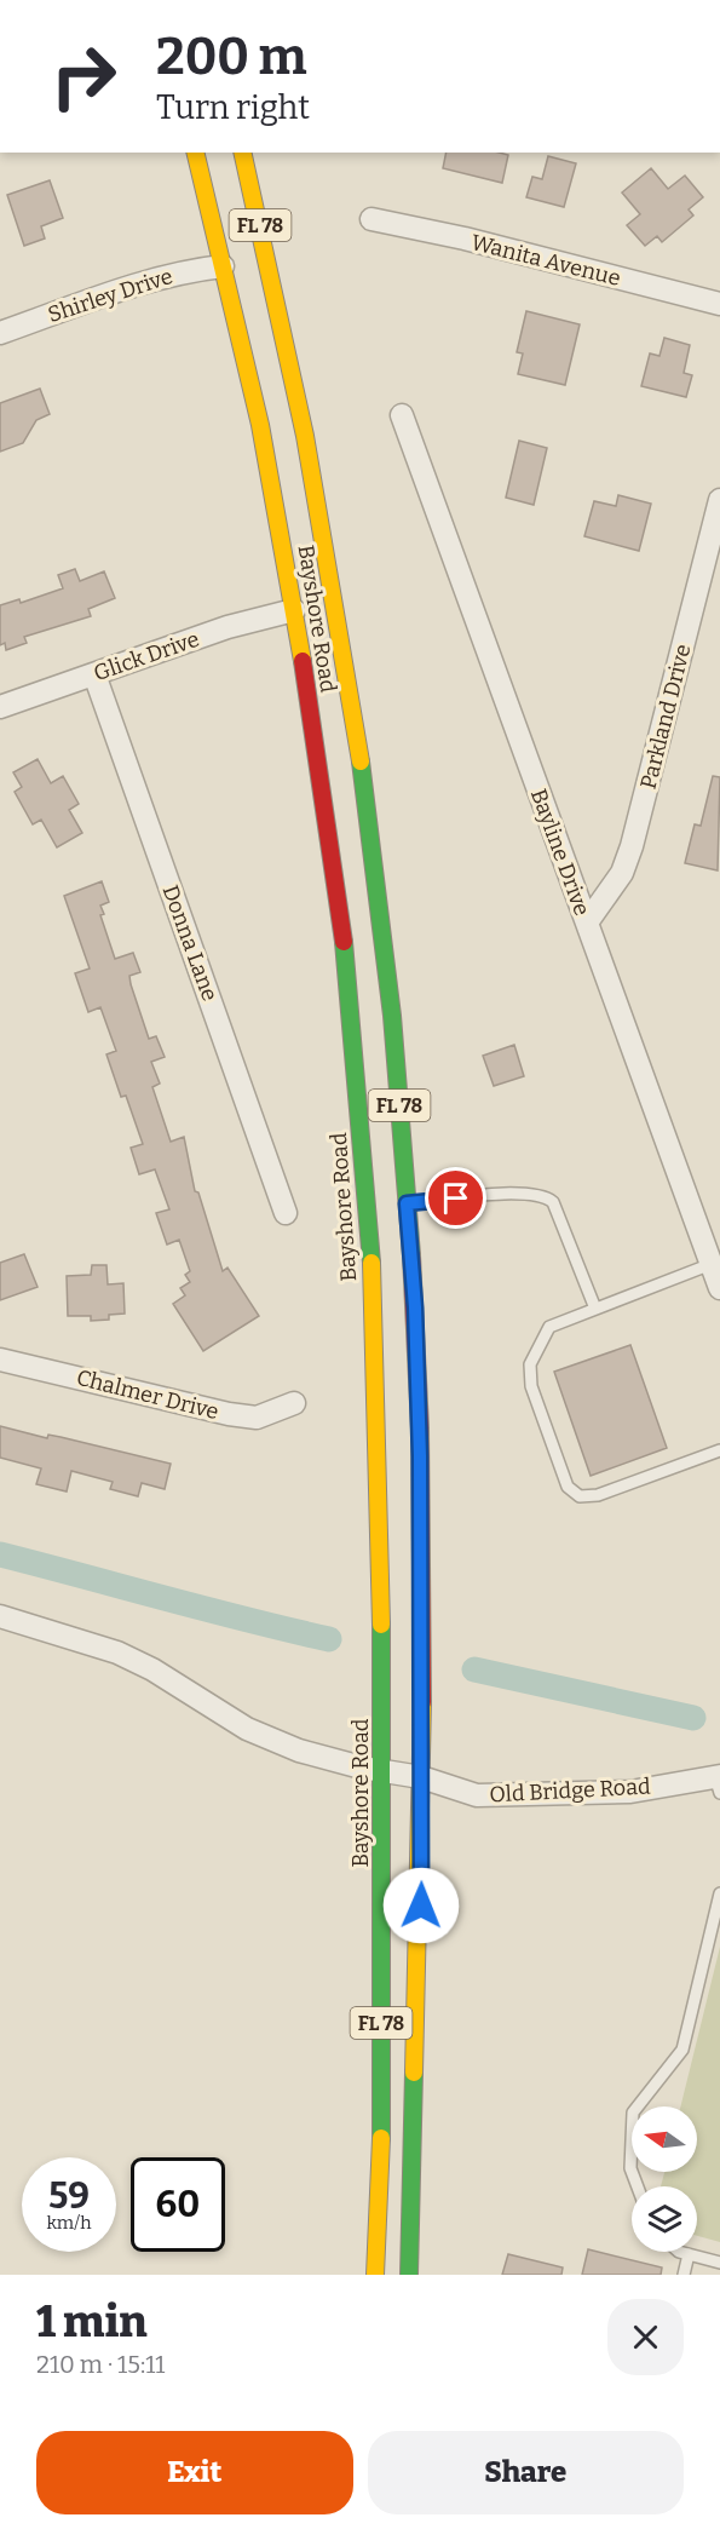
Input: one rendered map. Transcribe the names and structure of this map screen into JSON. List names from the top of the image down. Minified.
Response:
{"streets":{"main road":["FL 78","Bayshore Road"],"street":["Wanita Avenue","Shirley Drive","Glick Drive","Parkland Drive","Bayline Drive","Donna Lane","Chalmer Drive","Old Bridge Road"]},"crossings":[["Shirley Drive","Bayshore Road"],["Bayshore Road","Glick Drive"],["Bayshore Road","Old Bridge Road"],["Glick Drive","Donna Lane"],["Parkland Drive","Bayline Drive"]],"north":"left","page":{"turn":["200 m","Turn right"],"speed":"59 km/h","limit":"60","heading":["1 min","210 m · 15:11"],"buttons":["Exit","Share"]}}
